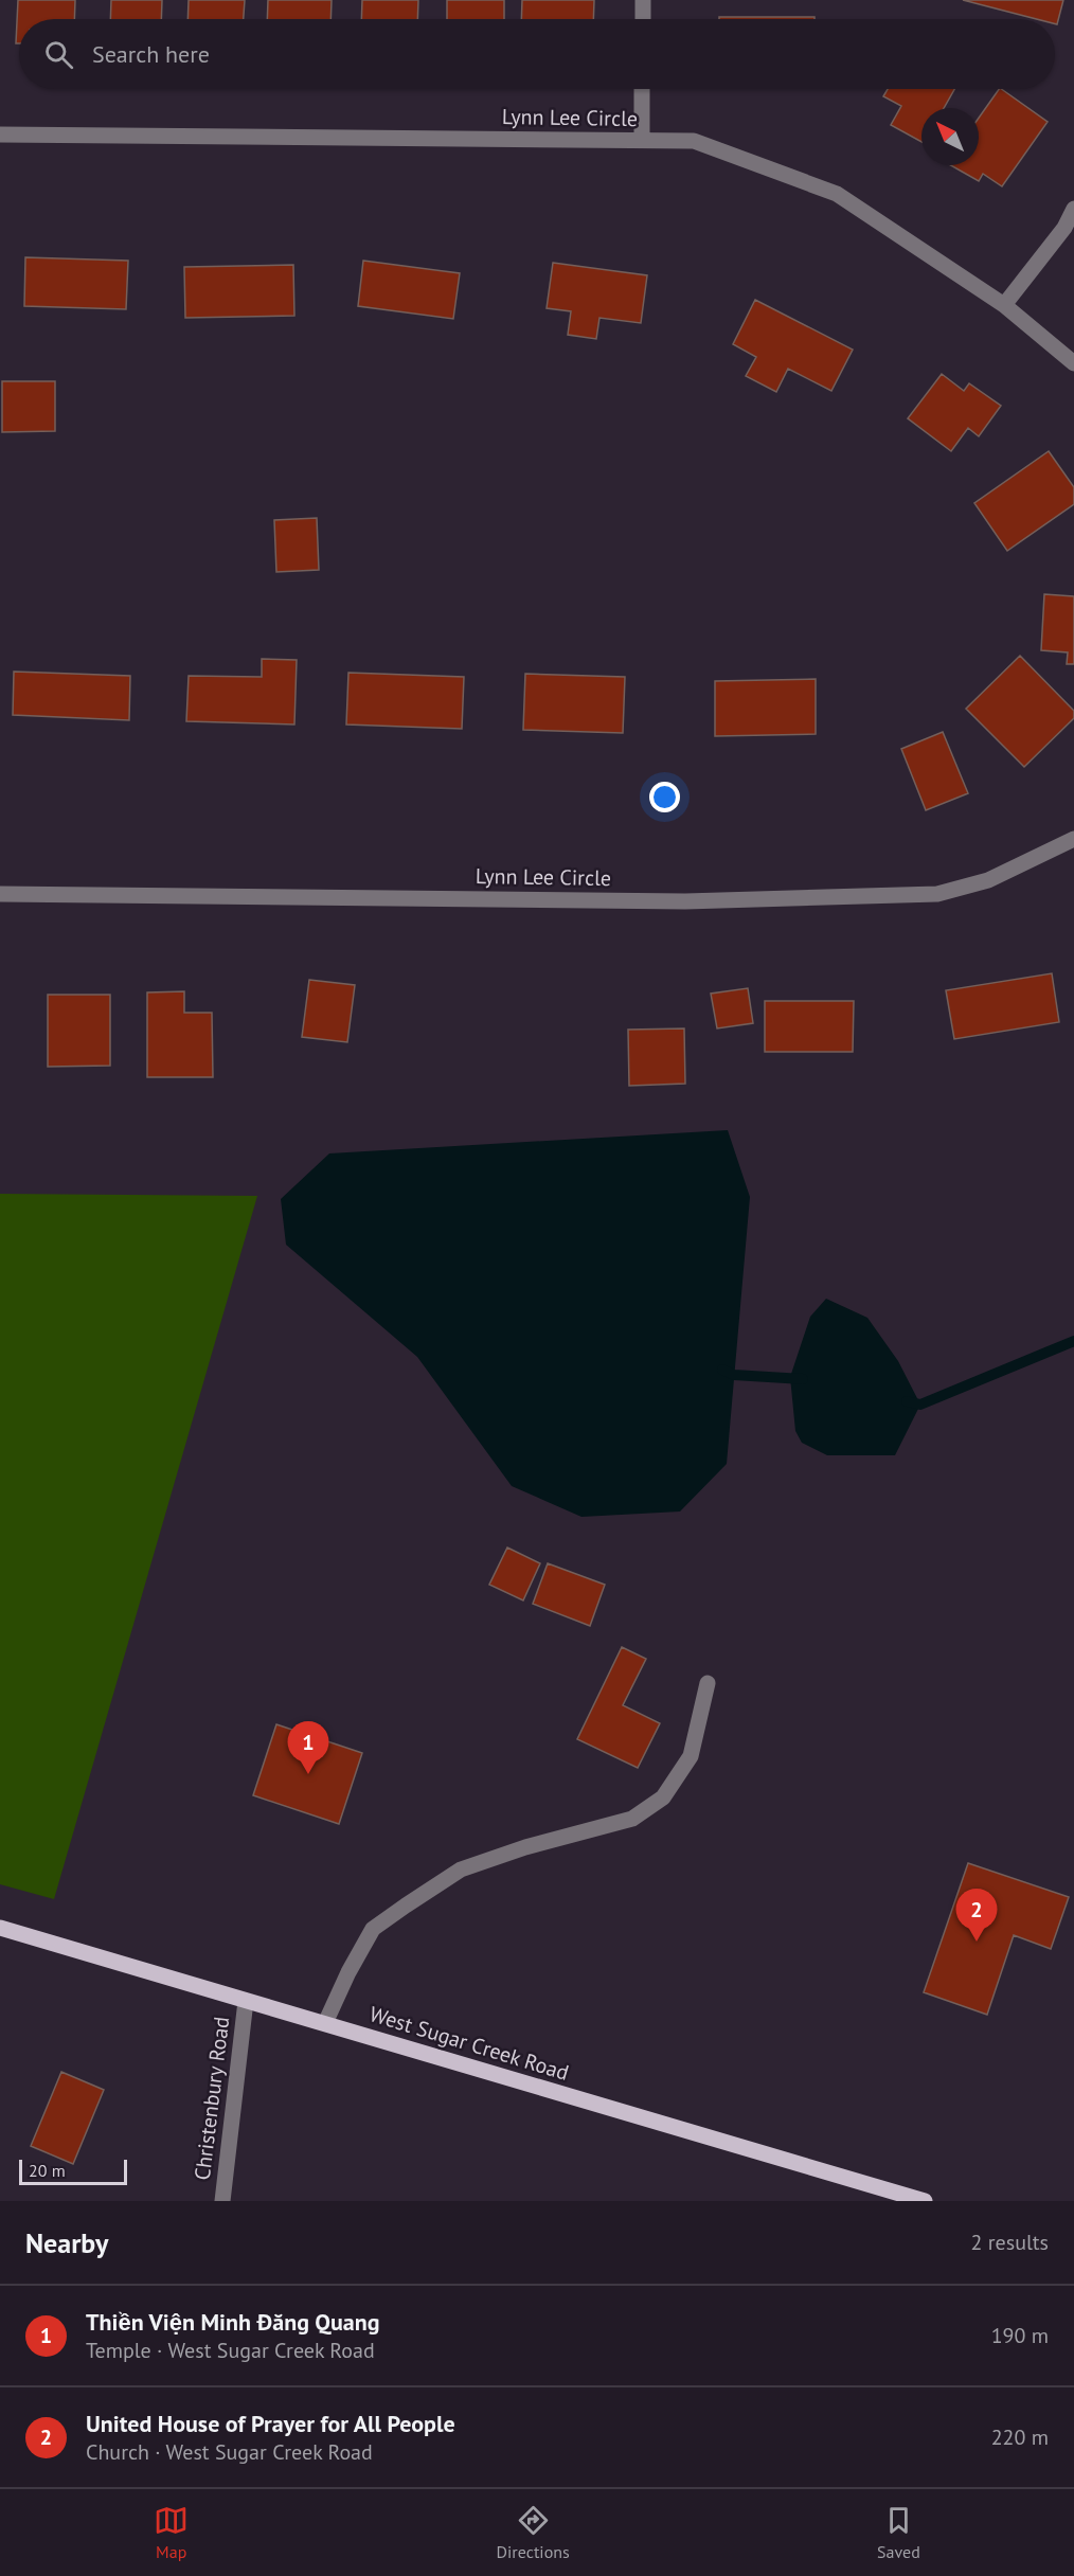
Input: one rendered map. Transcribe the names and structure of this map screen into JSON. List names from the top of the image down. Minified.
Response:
{"streets":{"main road":["West Sugar Creek Road"],"street":["Lynn Lee Circle","Christenbury Road"]},"crossings":[["West Sugar Creek Road","Christenbury Road"]],"scale_bar":"20 m","north":"top left","page":{"search":"Search here","pins":["1","2"],"scale":"20 m","heading":["Nearby","2 results"],"list":[{"mark":"1","name":"Thiền Viện Minh Đăng Quang","note":"Temple · West Sugar Creek Road","value":"190 m"},{"mark":"2","name":"United House of Prayer for All People","note":"Church · West Sugar Creek Road","value":"220 m"}],"nav":["Map","Directions","Saved"]}}
